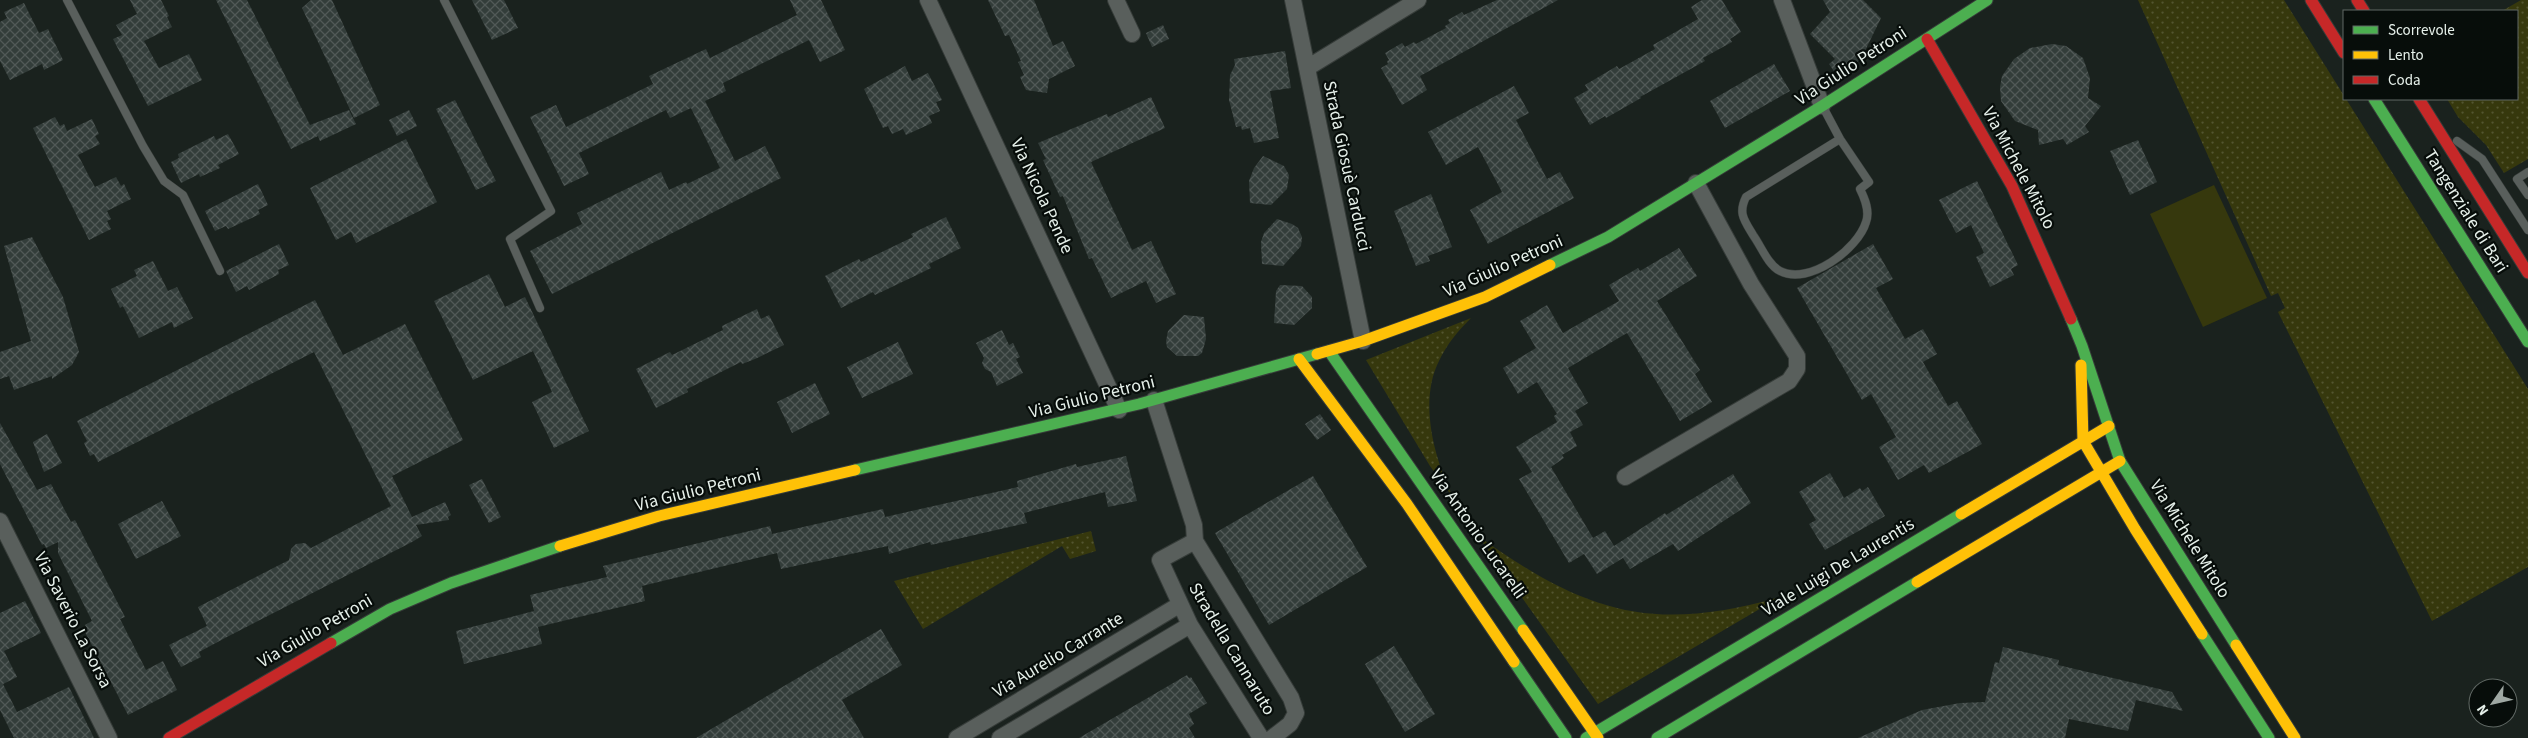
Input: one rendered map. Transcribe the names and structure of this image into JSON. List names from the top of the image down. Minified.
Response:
{"streets":{"main road":["Via Giulio Petroni","Via Michele Mitolo","Tangenziale di Bari","Via Antonio Lucarelli","Viale Luigi De Laurentis"],"street":["Strada Giosuè Carducci","Via Nicola Pende","Via Saverio La Sorsa","Stradella Cannaruto","Via Aurelio Carrante"]},"crossings":[["Via Giulio Petroni","Strada Giosuè Carducci"],["Via Giulio Petroni","Via Michele Mitolo"],["Via Giulio Petroni","Via Nicola Pende"],["Via Giulio Petroni","Via Antonio Lucarelli"],["Via Giulio Petroni","Stradella Cannaruto"],["Via Michele Mitolo","Viale Luigi De Laurentis"],["Via Antonio Lucarelli","Viale Luigi De Laurentis"],["Stradella Cannaruto","Via Aurelio Carrante"]],"legend":["Scorrevole","Lento","Coda"],"north":"bottom left"}
